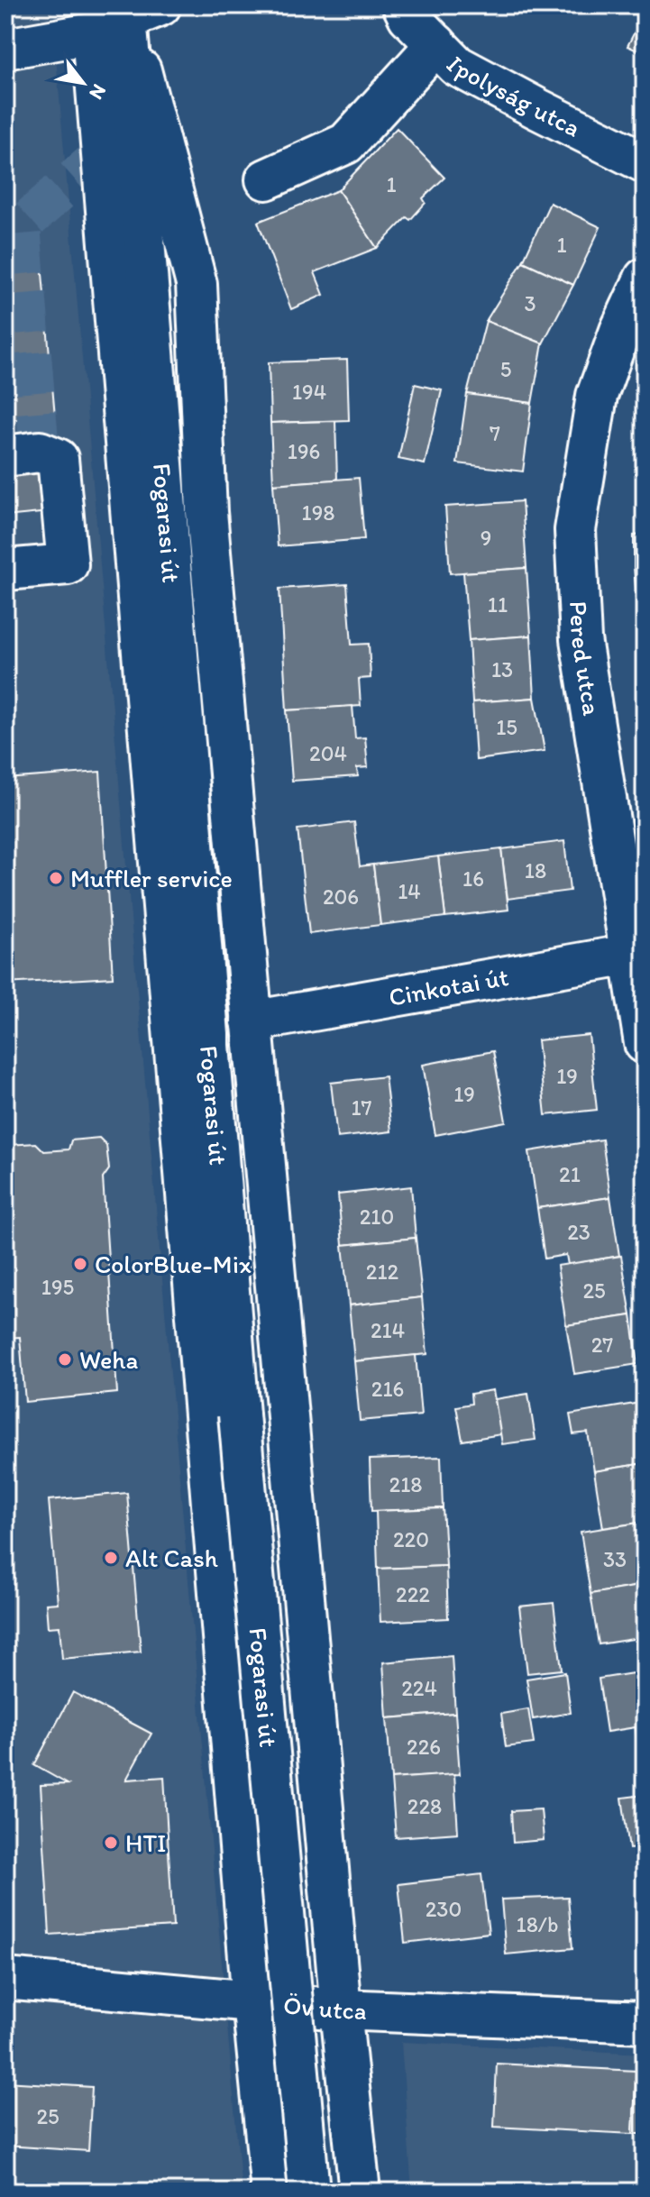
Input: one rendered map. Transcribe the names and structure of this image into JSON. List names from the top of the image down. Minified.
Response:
{"streets":{"street":["Ipolyság utca","Fogarasi út","Pered utca","Cinkotai út","Öv utca"]},"crossings":[["Fogarasi út","Cinkotai út"],["Fogarasi út","Öv utca"],["Pered utca","Cinkotai út"]],"places":["Muffler service","ColorBlue-Mix","Weha","Alt Cash","HTI"],"house_numbers":["1","1","3","5","194","7","196","198","9","11","13","15","204","18","16","14","206","19","19","17","21","210","23","212","195","25","214","27","216","218","220","33","222","224","226","228","230","18/b","25"],"north":"bottom right"}
